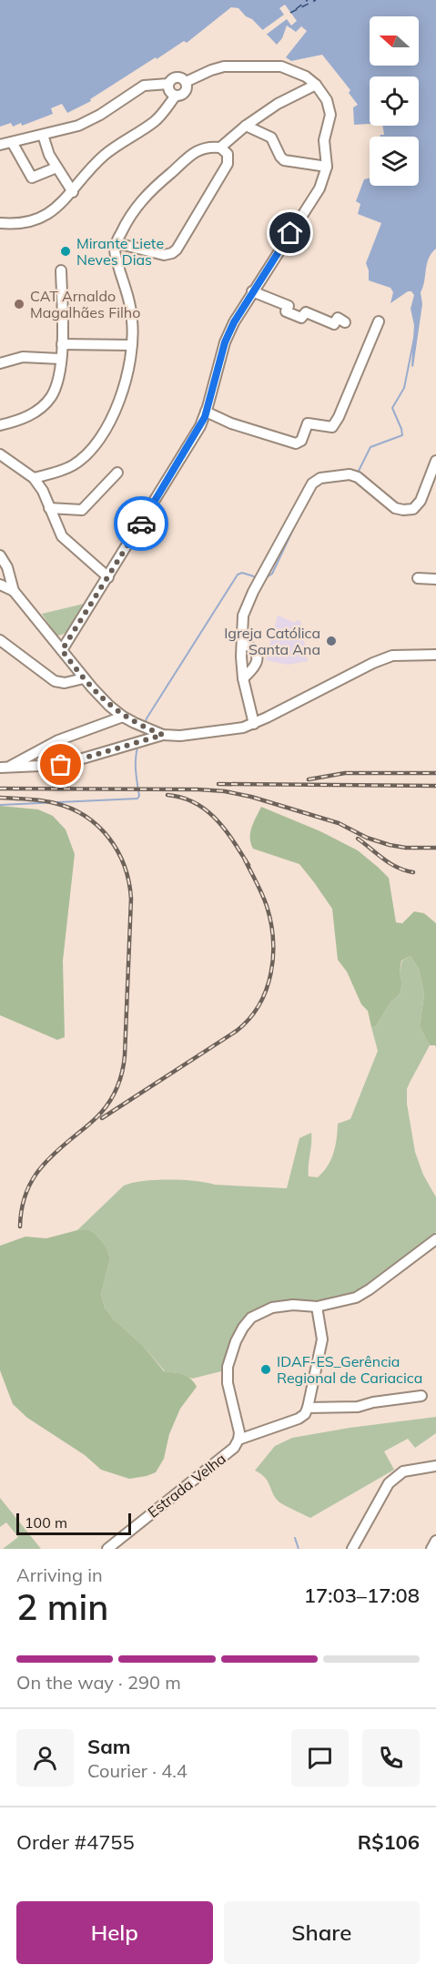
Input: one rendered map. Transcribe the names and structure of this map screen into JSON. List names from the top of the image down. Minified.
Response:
{"streets":{"street":["Estrada Velha"]},"places":["Mirante Liete Neves Dias","CAT Arnaldo Magalhães Filho","Igreja Católica Santa Ana","IDAF-ES_Gerência Regional de Cariacica"],"scale_bar":"100 m","north":"left","page":{"scale":"100 m","heading":["2 min","Arriving in","17:03–17:08"],"panel":["Sam","Courier · 4.4","Order #4755","R$106"],"bar":"On the way · 290 m","buttons":["Help","Share"]}}
